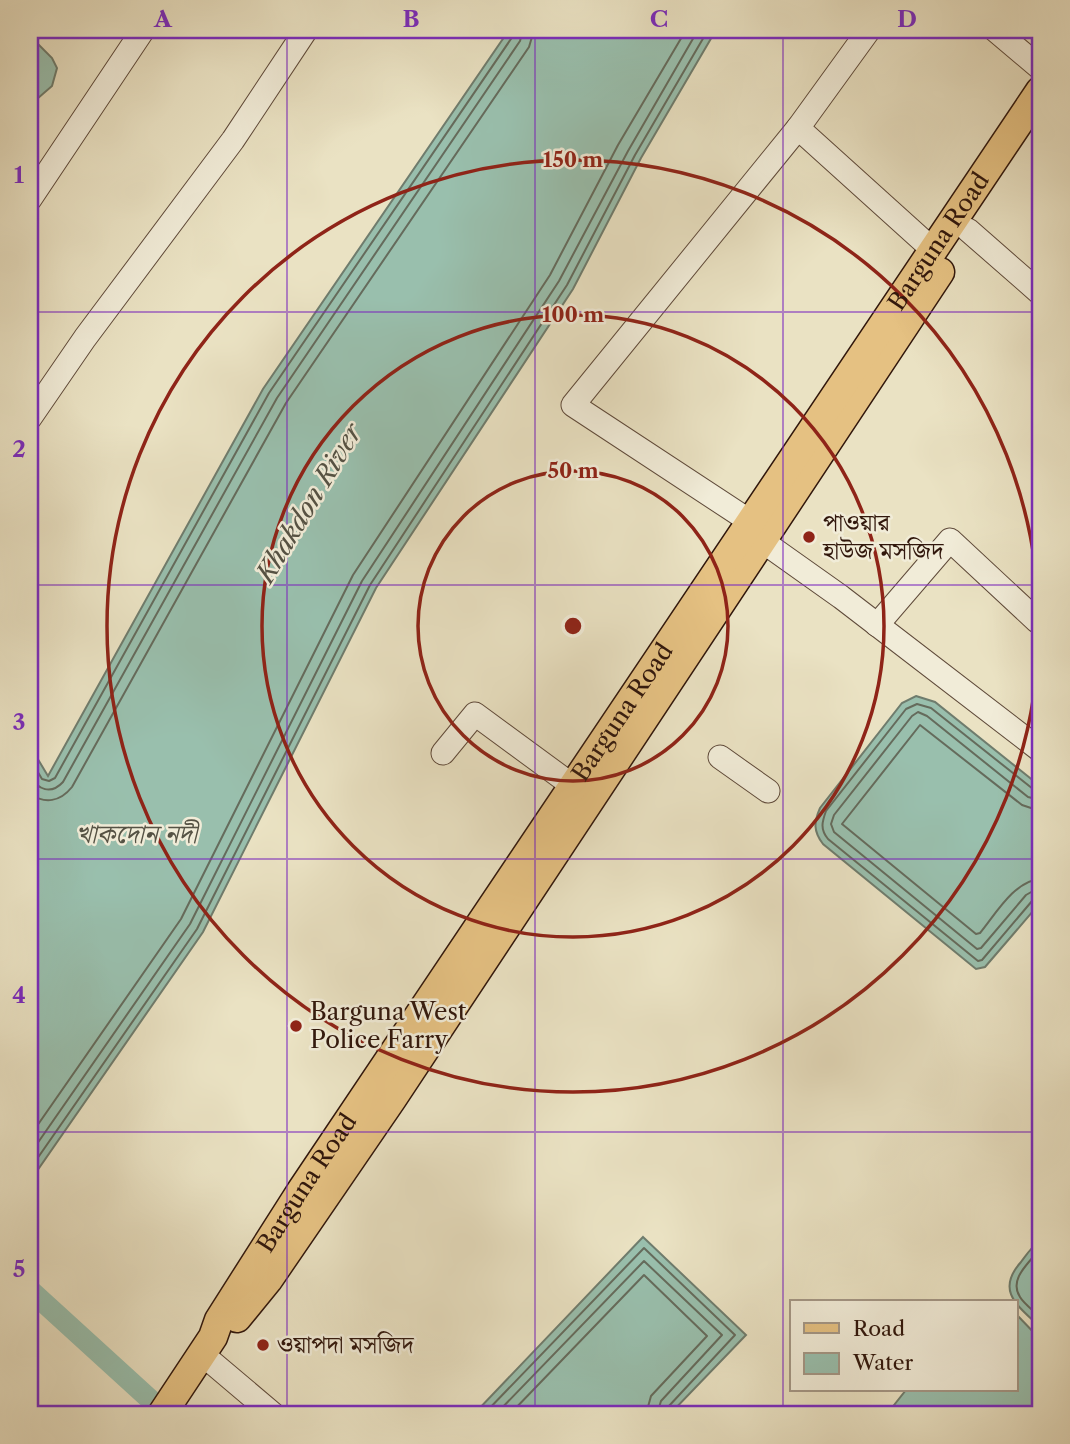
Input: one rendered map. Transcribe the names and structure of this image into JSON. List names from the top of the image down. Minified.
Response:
{"streets":{"main road":["Barguna Road"]},"water":["Khakdon River","খাকদোন নদী"],"places":["পাওয়ার হাউজ মসজিদ","Barguna West Police Farry","ওয়াপদা মসজিদ"],"legend":["Road","Water"],"grid":{"columns":["A","B","C","D"],"rows":["1","2","3","4","5"]},"rings":["150 m","100 m","50 m"]}
